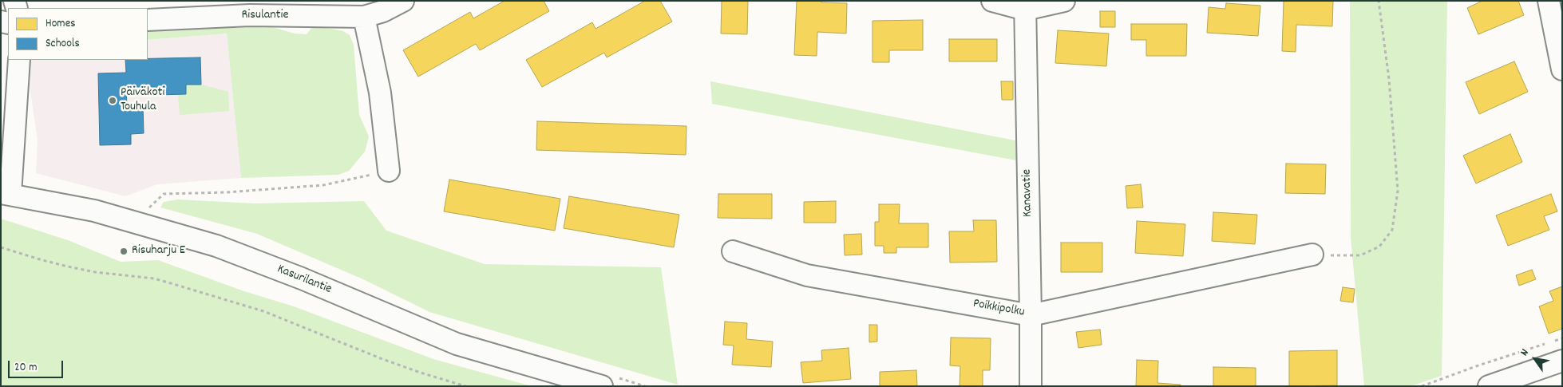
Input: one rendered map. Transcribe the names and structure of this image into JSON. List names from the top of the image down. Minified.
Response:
{"streets":{"street":["Risulantie","Kanavatie","Kasurilantie","Poikkipolku"]},"crossings":[["Kanavatie","Poikkipolku"]],"places":["Päiväkoti Touhula","Risuharju E"],"legend":["Homes","Schools"],"scale_bar":"20 m","north":"top left"}
